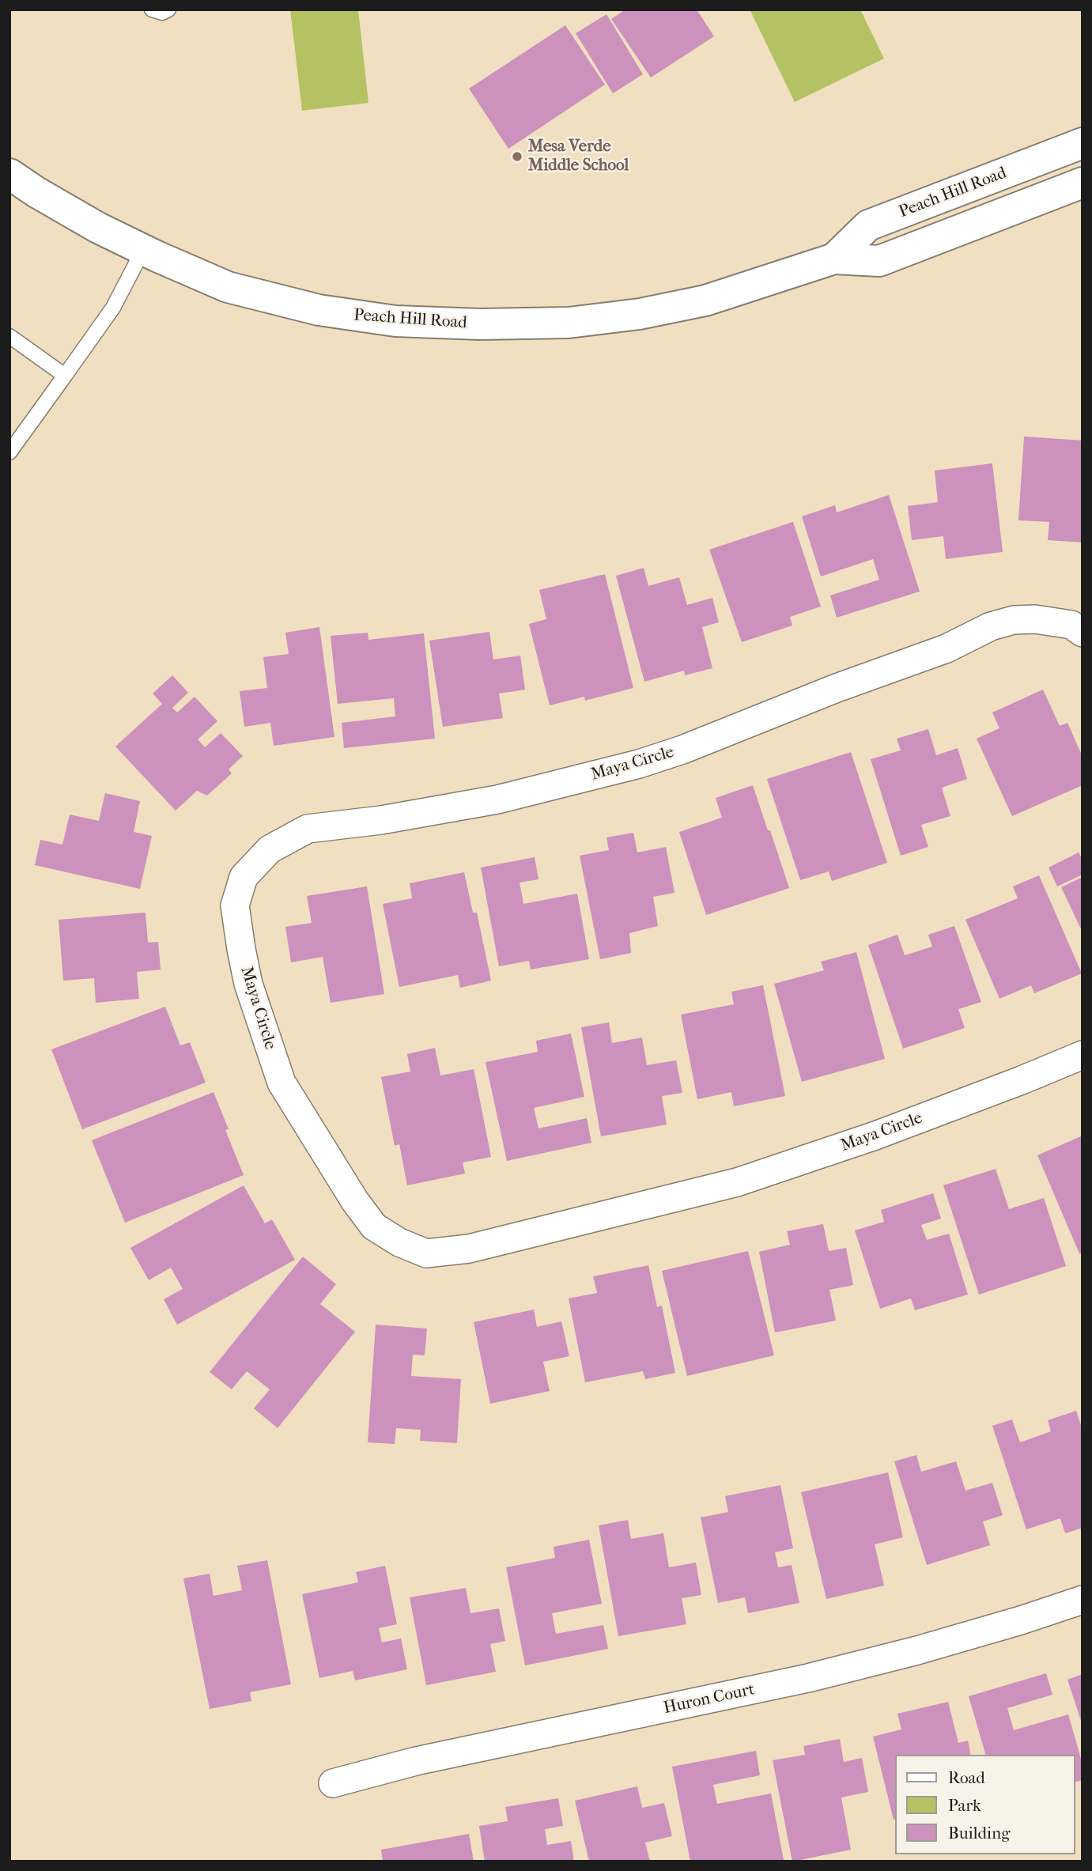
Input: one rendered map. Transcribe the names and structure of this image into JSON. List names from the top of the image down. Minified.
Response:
{"streets":{"street":["Peach Hill Road","Maya Circle","Huron Court"]},"places":["Mesa Verde Middle School"],"legend":["Road","Park","Building"]}
